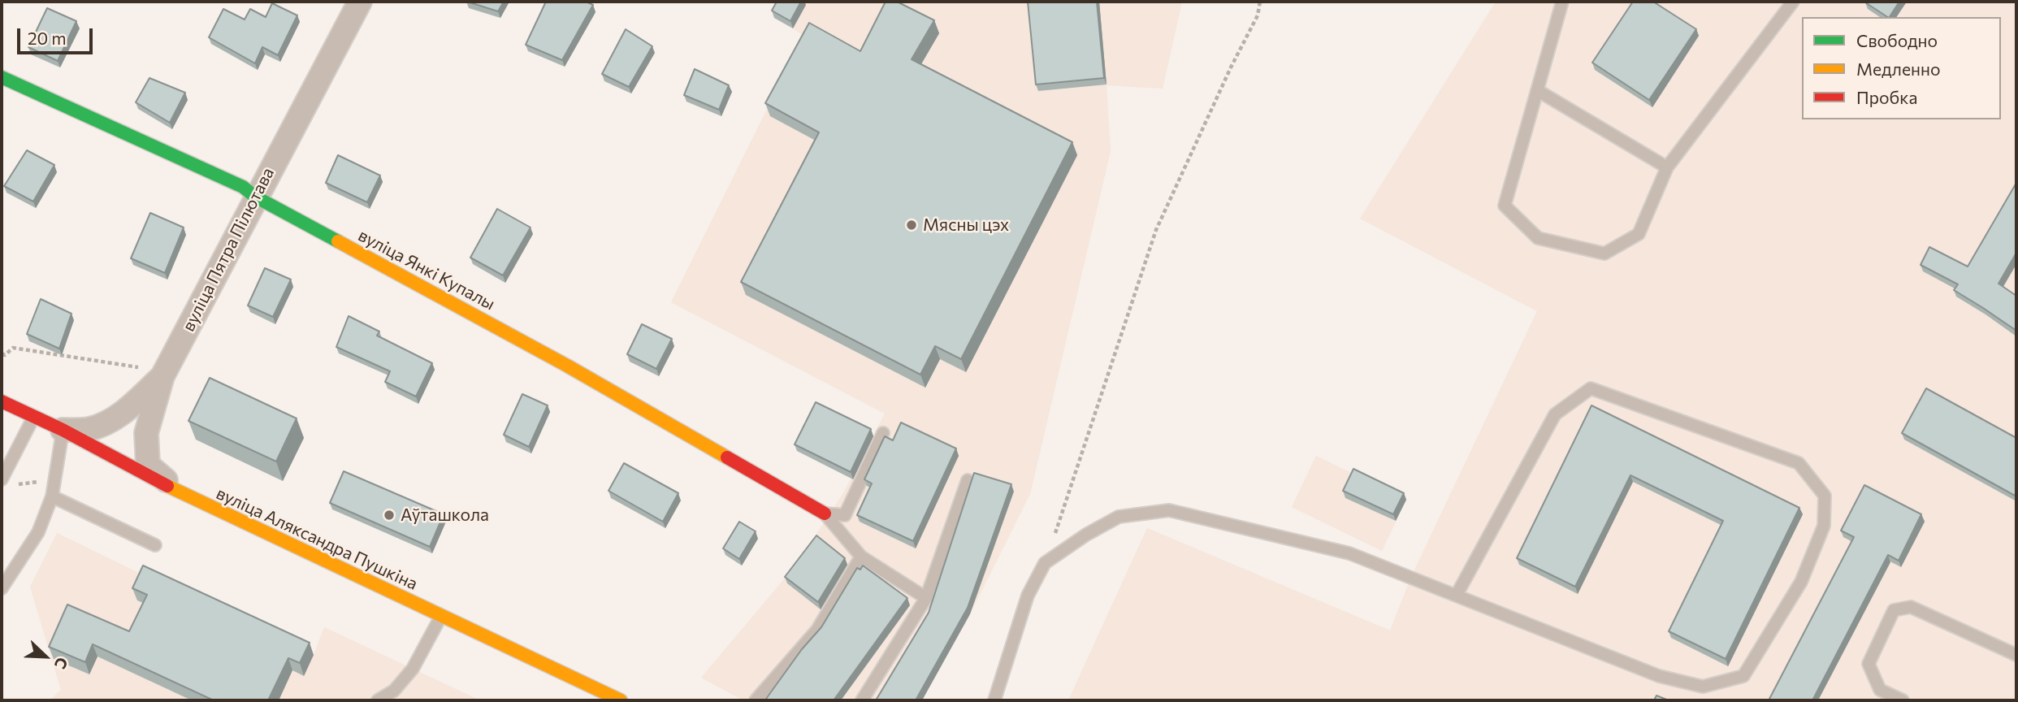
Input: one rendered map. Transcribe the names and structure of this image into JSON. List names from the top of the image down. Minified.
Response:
{"streets":{"street":["вуліца Пятра Пілютава","вуліца Янкі Купалы","вуліца Аляксандра Пушкіна"]},"crossings":[["вуліца Пятра Пілютава","вуліца Янкі Купалы"],["вуліца Пятра Пілютава","вуліца Аляксандра Пушкіна"]],"places":["Мясны цэх","Аўташкола"],"legend":["Свободно","Медленно","Пробка"],"scale_bar":"20 m","north":"bottom right"}
